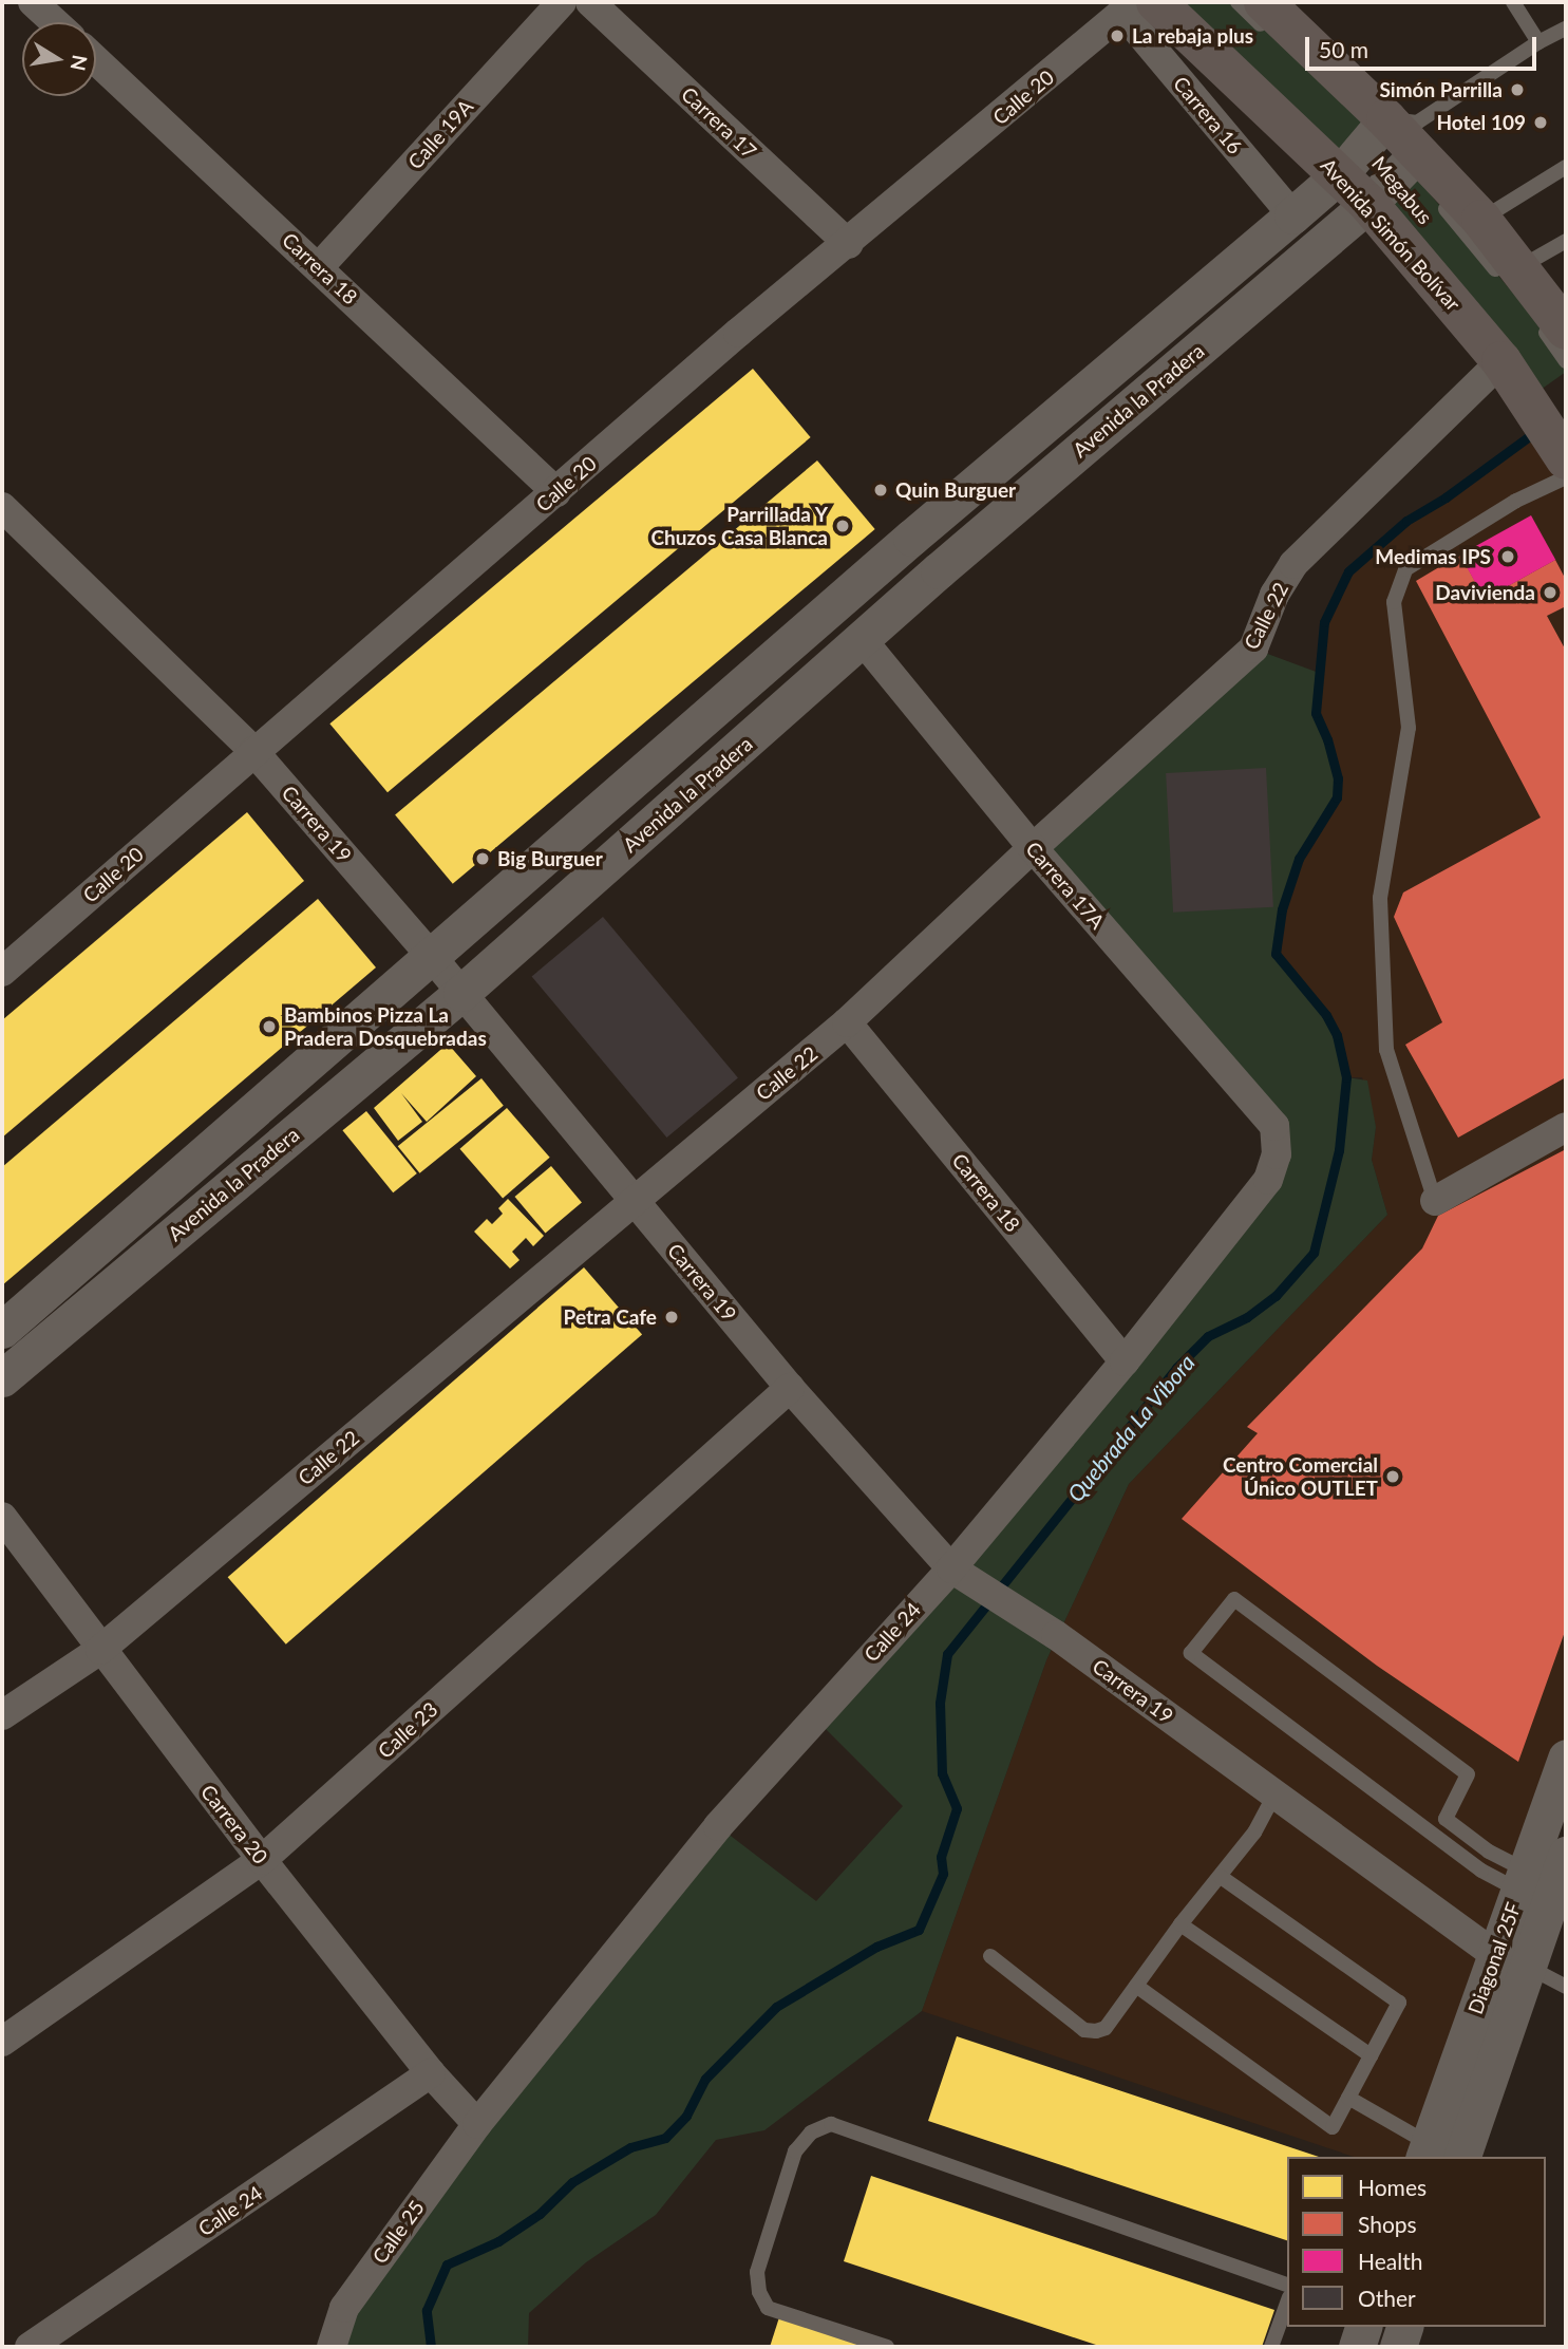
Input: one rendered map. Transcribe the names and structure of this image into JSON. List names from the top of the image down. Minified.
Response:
{"streets":{"main road":["Avenida Simón Bolívar"],"street":["Calle 20","Carrera 16","Carrera 17","Calle 19A","Carrera 18","Avenida la Pradera","Calle 22","Carrera 19","Carrera 17A","Calle 24","Calle 23","Carrera 20","Diagonal 25F","Calle 25"],"lane":["Megabus"]},"crossings":[["Calle 20","Carrera 16"],["Calle 20","Carrera 17"],["Calle 20","Avenida Simón Bolívar"],["Calle 20","Carrera 18"],["Calle 20","Carrera 19"],["Carrera 16","Avenida Simón Bolívar"],["Carrera 16","Avenida la Pradera"],["Calle 19A","Carrera 18"],["Avenida Simón Bolívar","Avenida la Pradera"],["Avenida Simón Bolívar","Calle 22"],["Carrera 18","Calle 22"],["Carrera 18","Calle 24"],["Avenida la Pradera","Carrera 19"],["Avenida la Pradera","Carrera 17A"],["Calle 22","Carrera 19"],["Calle 22","Carrera 17A"],["Calle 22","Carrera 20"],["Carrera 19","Calle 24"],["Carrera 19","Calle 23"],["Carrera 19","Diagonal 25F"],["Carrera 17A","Calle 24"],["Calle 24","Carrera 20"],["Calle 24","Calle 25"],["Calle 23","Carrera 20"],["Carrera 20","Calle 25"]],"water":["Quebrada La Vibora"],"places":["La rebaja plus","Simón Parrilla","Hotel 109","Quin Burguer","Parrillada Y Chuzos Casa Blanca","Medimas IPS","Davivienda","Big Burguer","Bambinos Pizza La Pradera Dosquebradas","Petra Cafe","Centro Comercial Único OUTLET"],"legend":["Homes","Shops","Health","Other"],"scale_bar":"50 m","north":"right"}
